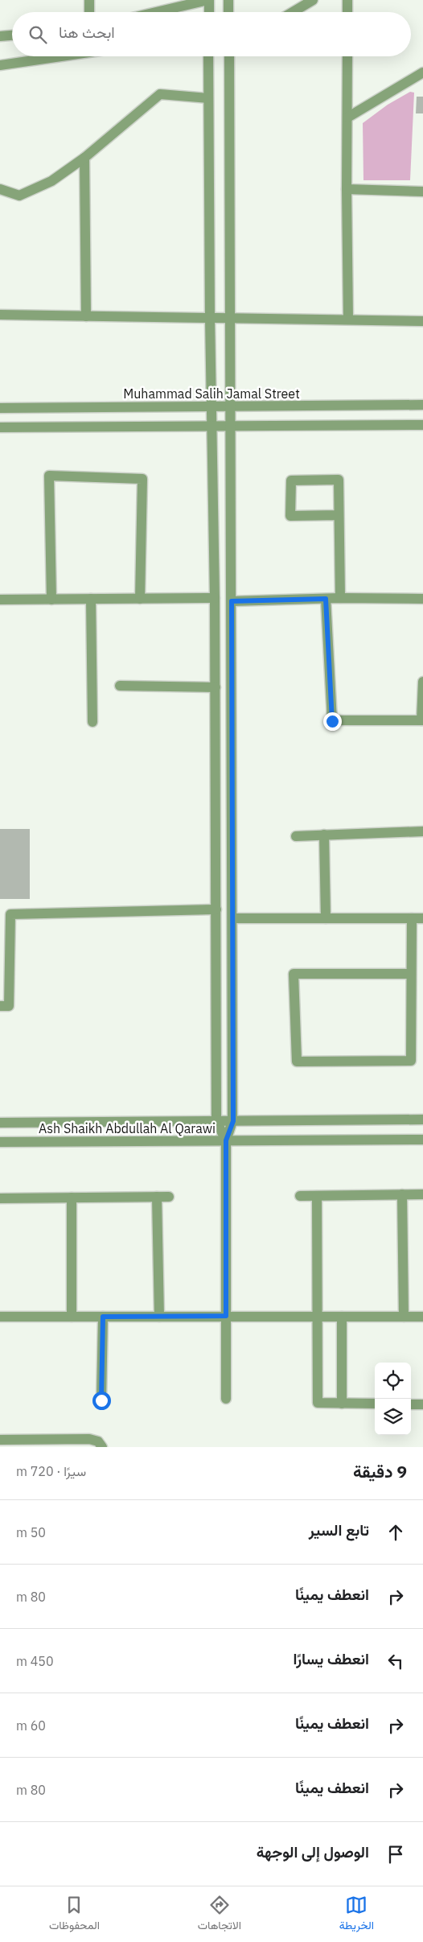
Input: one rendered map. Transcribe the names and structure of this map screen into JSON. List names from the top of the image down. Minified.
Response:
{"streets":{"street":["Muhammad Salih Jamal Street","Ash Shaikh Abdullah Al Qarawi"]},"page":{"search":"ابحث هنا","heading":["9 دقيقة","سيرًا · 720 m"],"list":[["تابع السير","50 m"],["انعطف يمينًا","80 m"],["انعطف يسارًا","450 m"],["انعطف يمينًا","60 m"],["انعطف يمينًا","80 m"],"الوصول إلى الوجهة"],"nav":["الخريطة","الاتجاهات","المحفوظات"]}}
